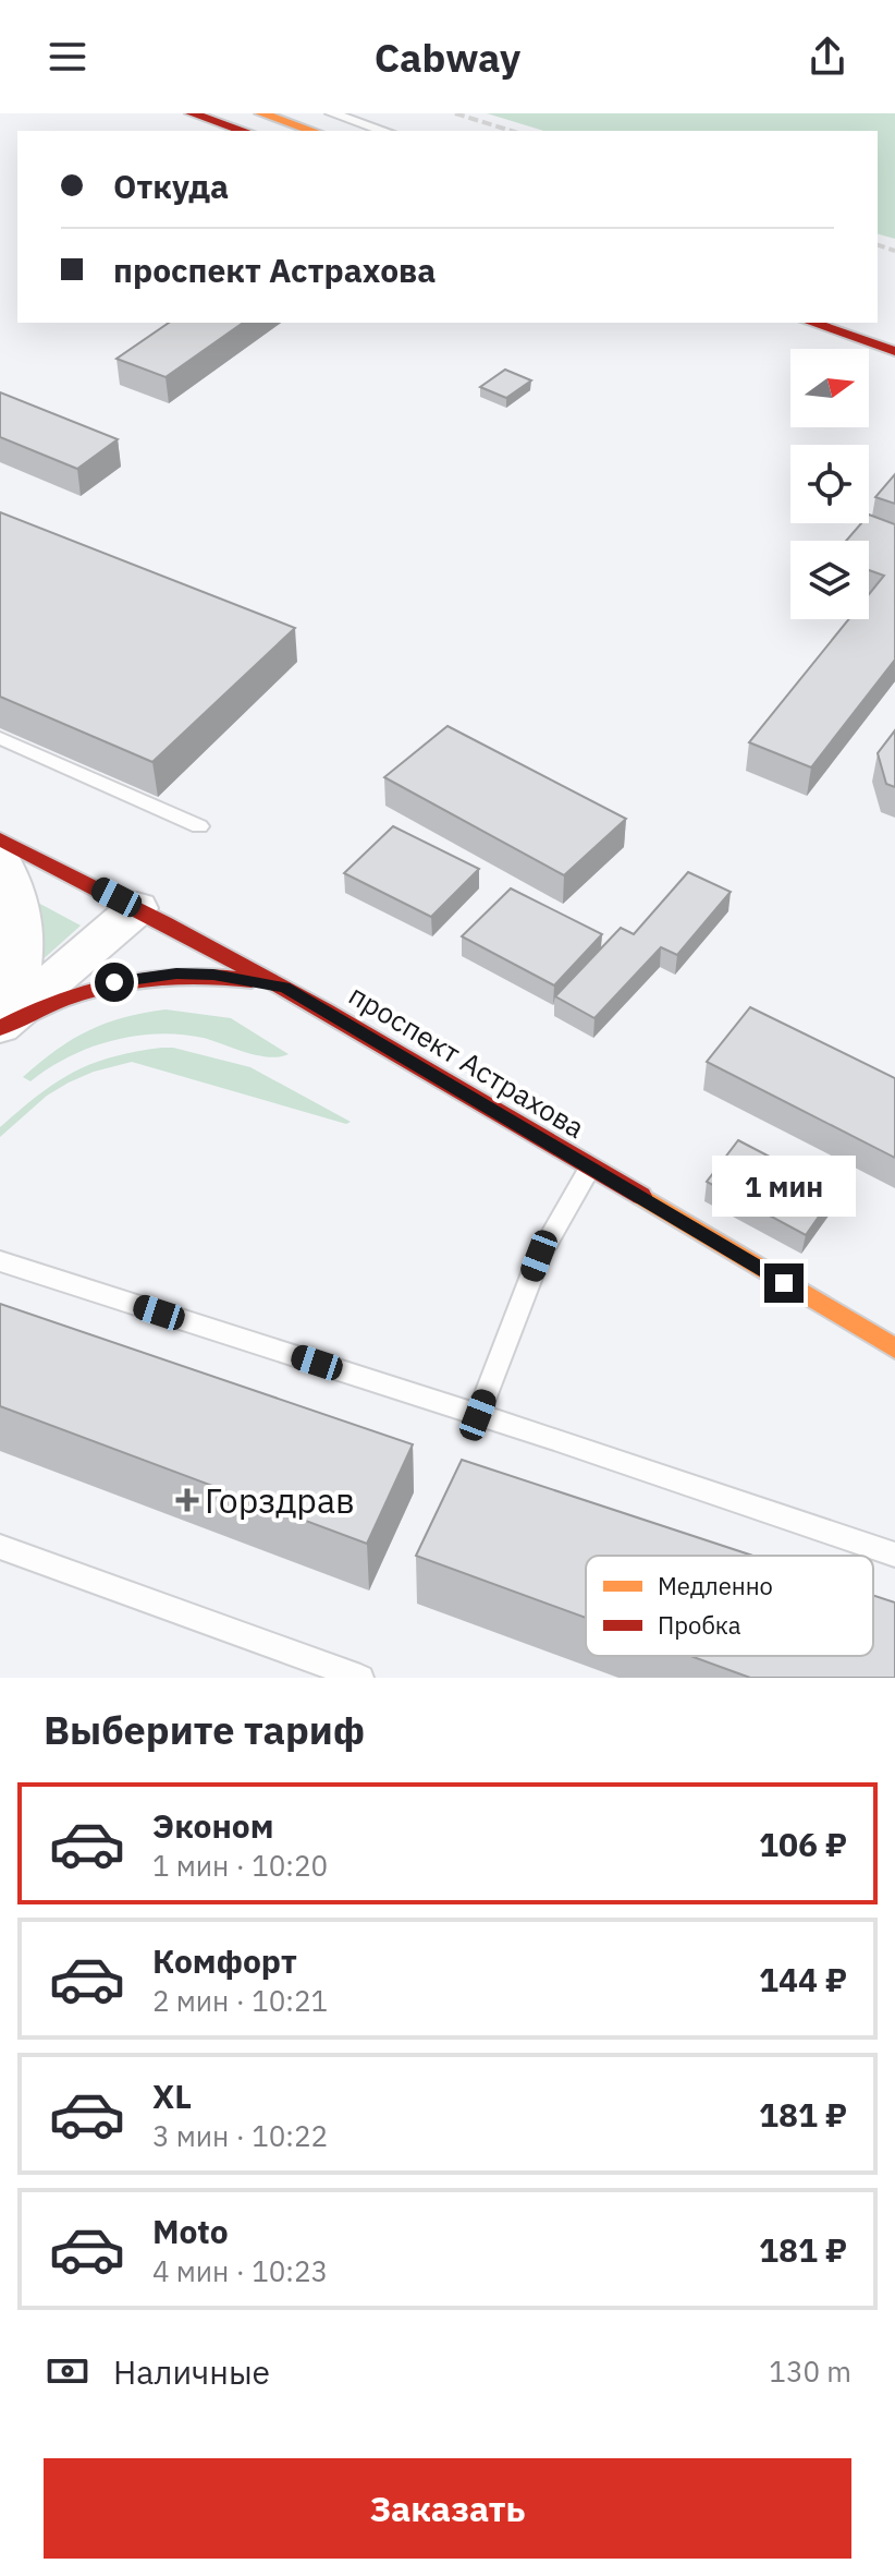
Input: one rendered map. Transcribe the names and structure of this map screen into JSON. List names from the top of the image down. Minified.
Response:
{"streets":{"street":["проспект Астрахова"]},"places":{"health":["Горздрав"]},"legend":["Медленно","Пробка"],"north":"right","page":{"header":"Cabway","banner":["Откуда","проспект Астрахова"],"bubble":"1 мин","heading":"Выберите тариф","list":[{"name":"Эконом","note":"1 мин · 10:20","value":"106 ₽"},{"name":"Комфорт","note":"2 мин · 10:21","value":"144 ₽"},{"name":"XL","note":"3 мин · 10:22","value":"181 ₽"},{"name":"Moto","note":"4 мин · 10:23","value":"181 ₽"}],"pay":["Наличные","130 m"],"buttons":"Заказать"}}
